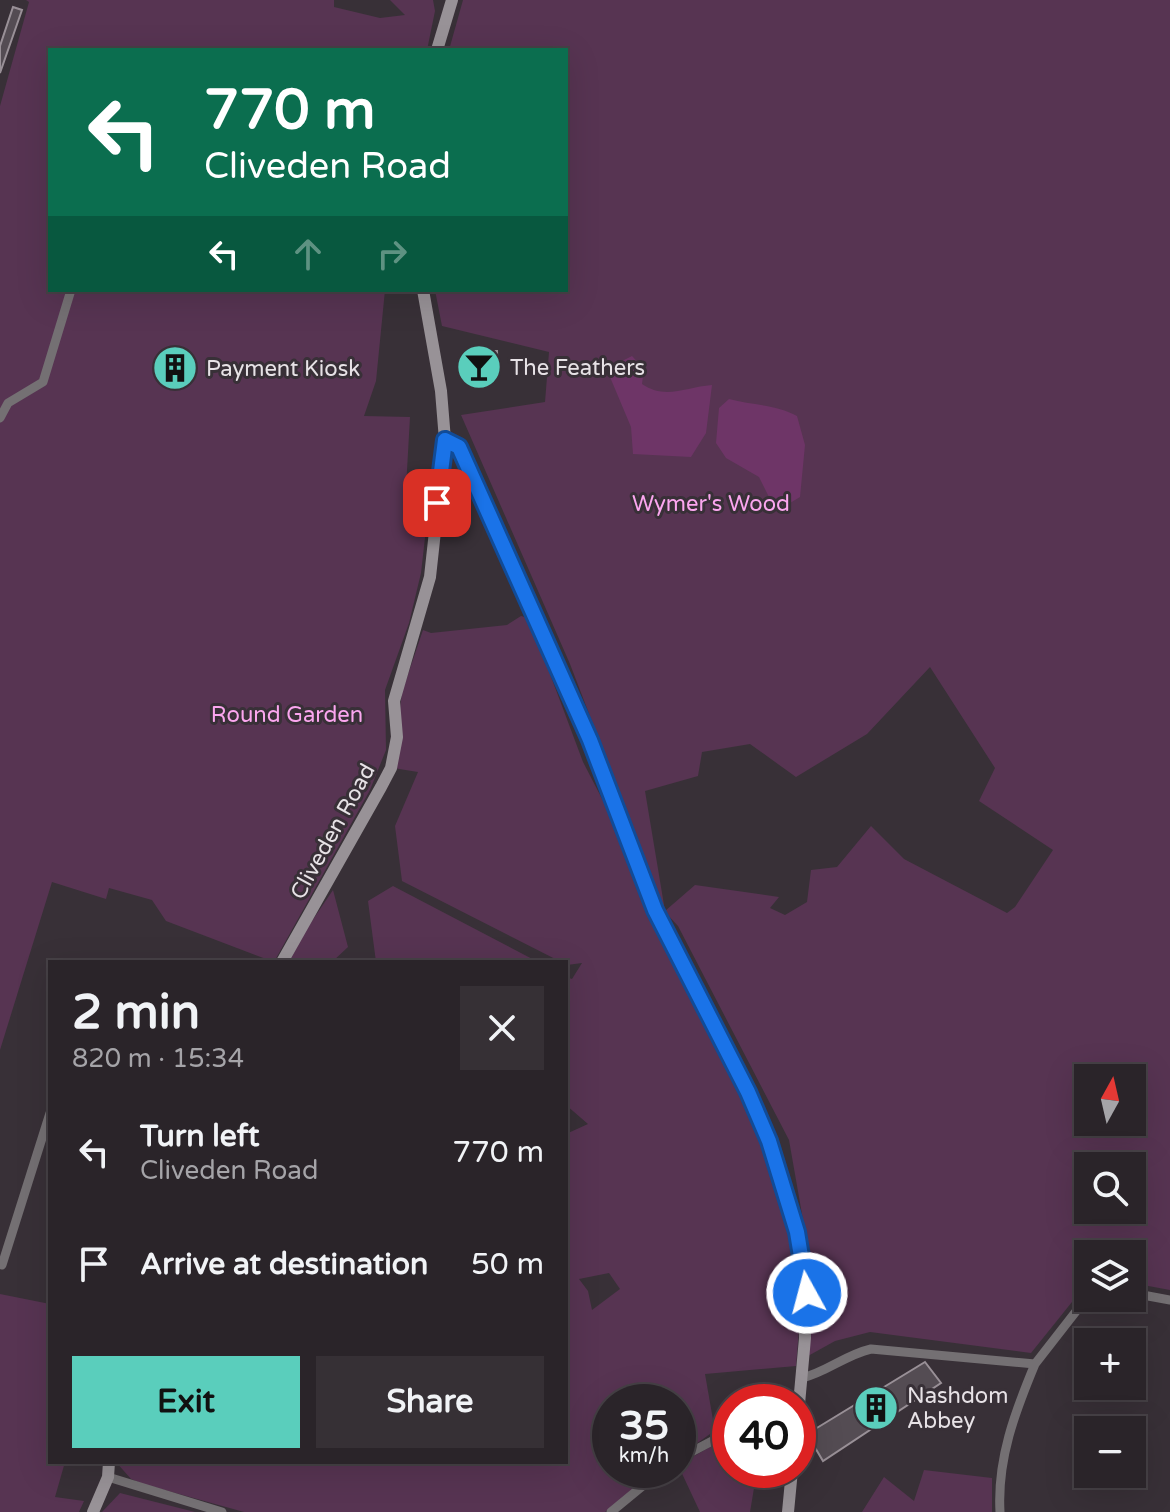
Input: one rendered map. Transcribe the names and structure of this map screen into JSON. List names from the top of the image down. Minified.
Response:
{"streets":{"street":["Cliveden Road"]},"parks":["Wymer's Wood","Round Garden"],"places":{"bar":["The Feathers"],"building":["Payment Kiosk","Nashdom Abbey"]},"north":"top","page":{"turn":["770 m","Cliveden Road"],"heading":["2 min","820 m · 15:34"],"map_buttons":["+","−"],"list":[{"name":"Turn left","note":"Cliveden Road","value":"770 m"},{"name":"Arrive at destination","value":"50 m"}],"buttons":["Exit","Share"],"speed":"35 km/h","limit":"40"}}
